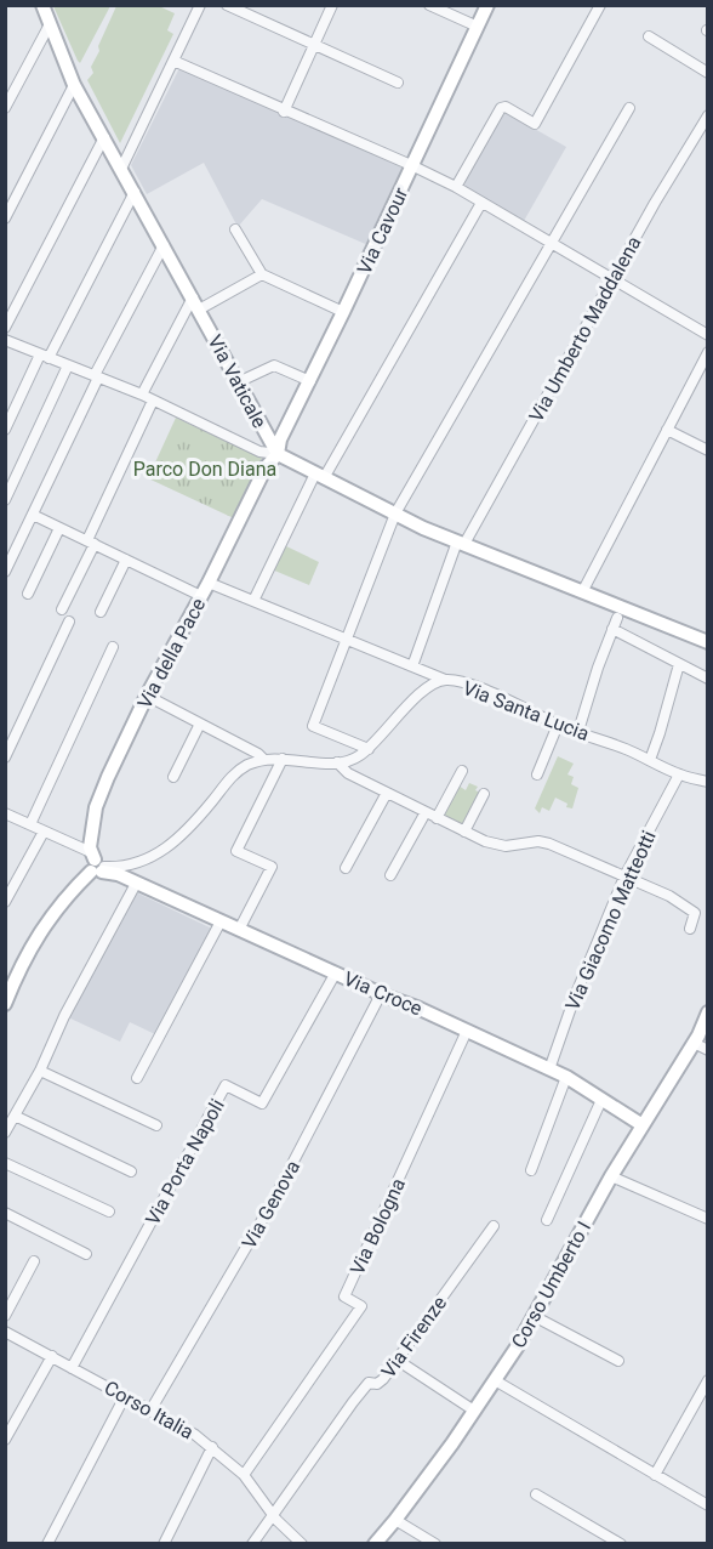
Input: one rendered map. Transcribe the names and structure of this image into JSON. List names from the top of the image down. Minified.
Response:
{"streets":{"street":["Via Cavour","Via Umberto Maddalena","Via Vaticale","Via della Pace","Via Santa Lucia","Via Giacomo Matteotti","Via Croce","Via Porta Napoli","Via Genova","Via Bologna","Corso Umberto I","Via Firenze","Corso Italia"]},"crossings":[["Via Cavour","Via Vaticale"],["Via Cavour","Via della Pace"],["Via Vaticale","Via della Pace"],["Via della Pace","Via Santa Lucia"],["Via della Pace","Via Croce"],["Via Santa Lucia","Via Giacomo Matteotti"],["Via Santa Lucia","Via Croce"],["Via Giacomo Matteotti","Via Croce"],["Via Croce","Via Porta Napoli"],["Via Croce","Via Genova"],["Via Croce","Via Bologna"],["Via Croce","Corso Umberto I"],["Via Porta Napoli","Corso Italia"],["Via Genova","Corso Italia"],["Via Bologna","Corso Italia"],["Via Firenze","Corso Italia"]],"parks":["Parco Don Diana"]}
